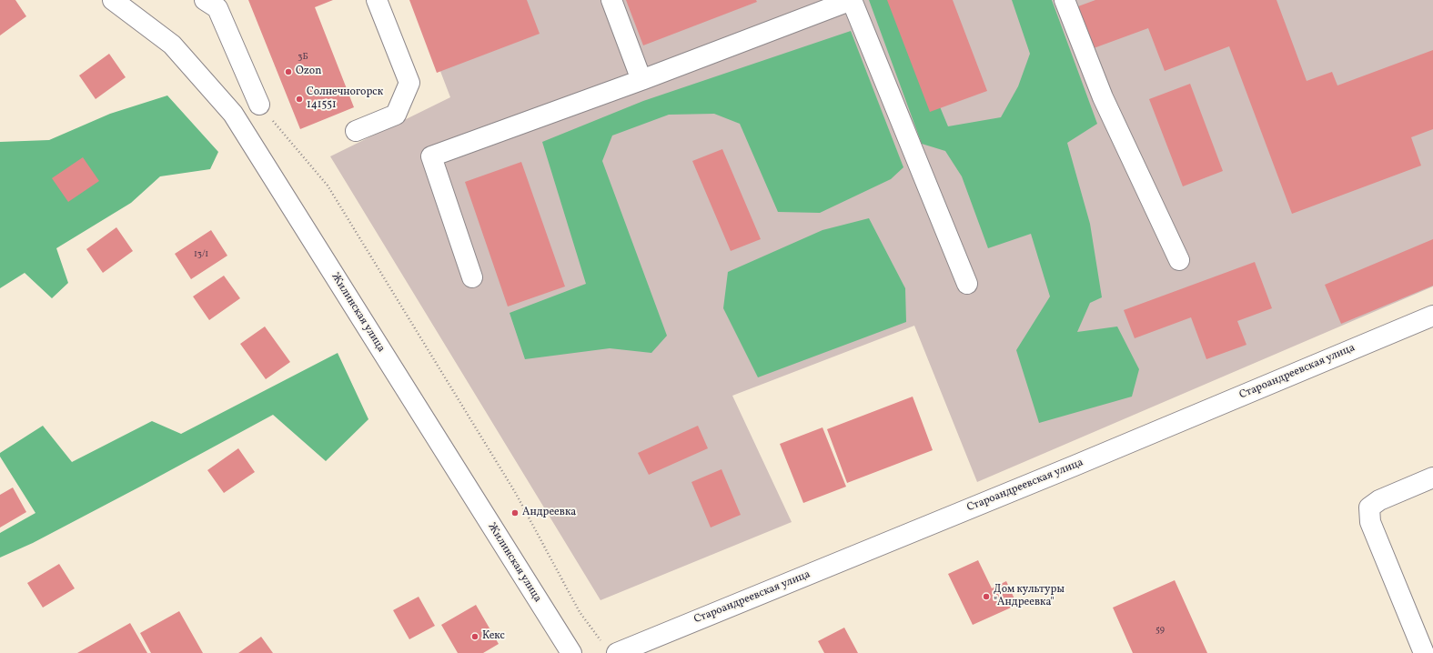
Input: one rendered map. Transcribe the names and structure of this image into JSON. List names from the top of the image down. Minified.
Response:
{"streets":{"street":["Жилинская улица","Староандреевская улица"]},"places":["Ozon","Солнечногорск 141551","Андреевка","Дом культуры \"Андреевка\"","Кекс"],"house_numbers":["3Б","13/1","59"]}
